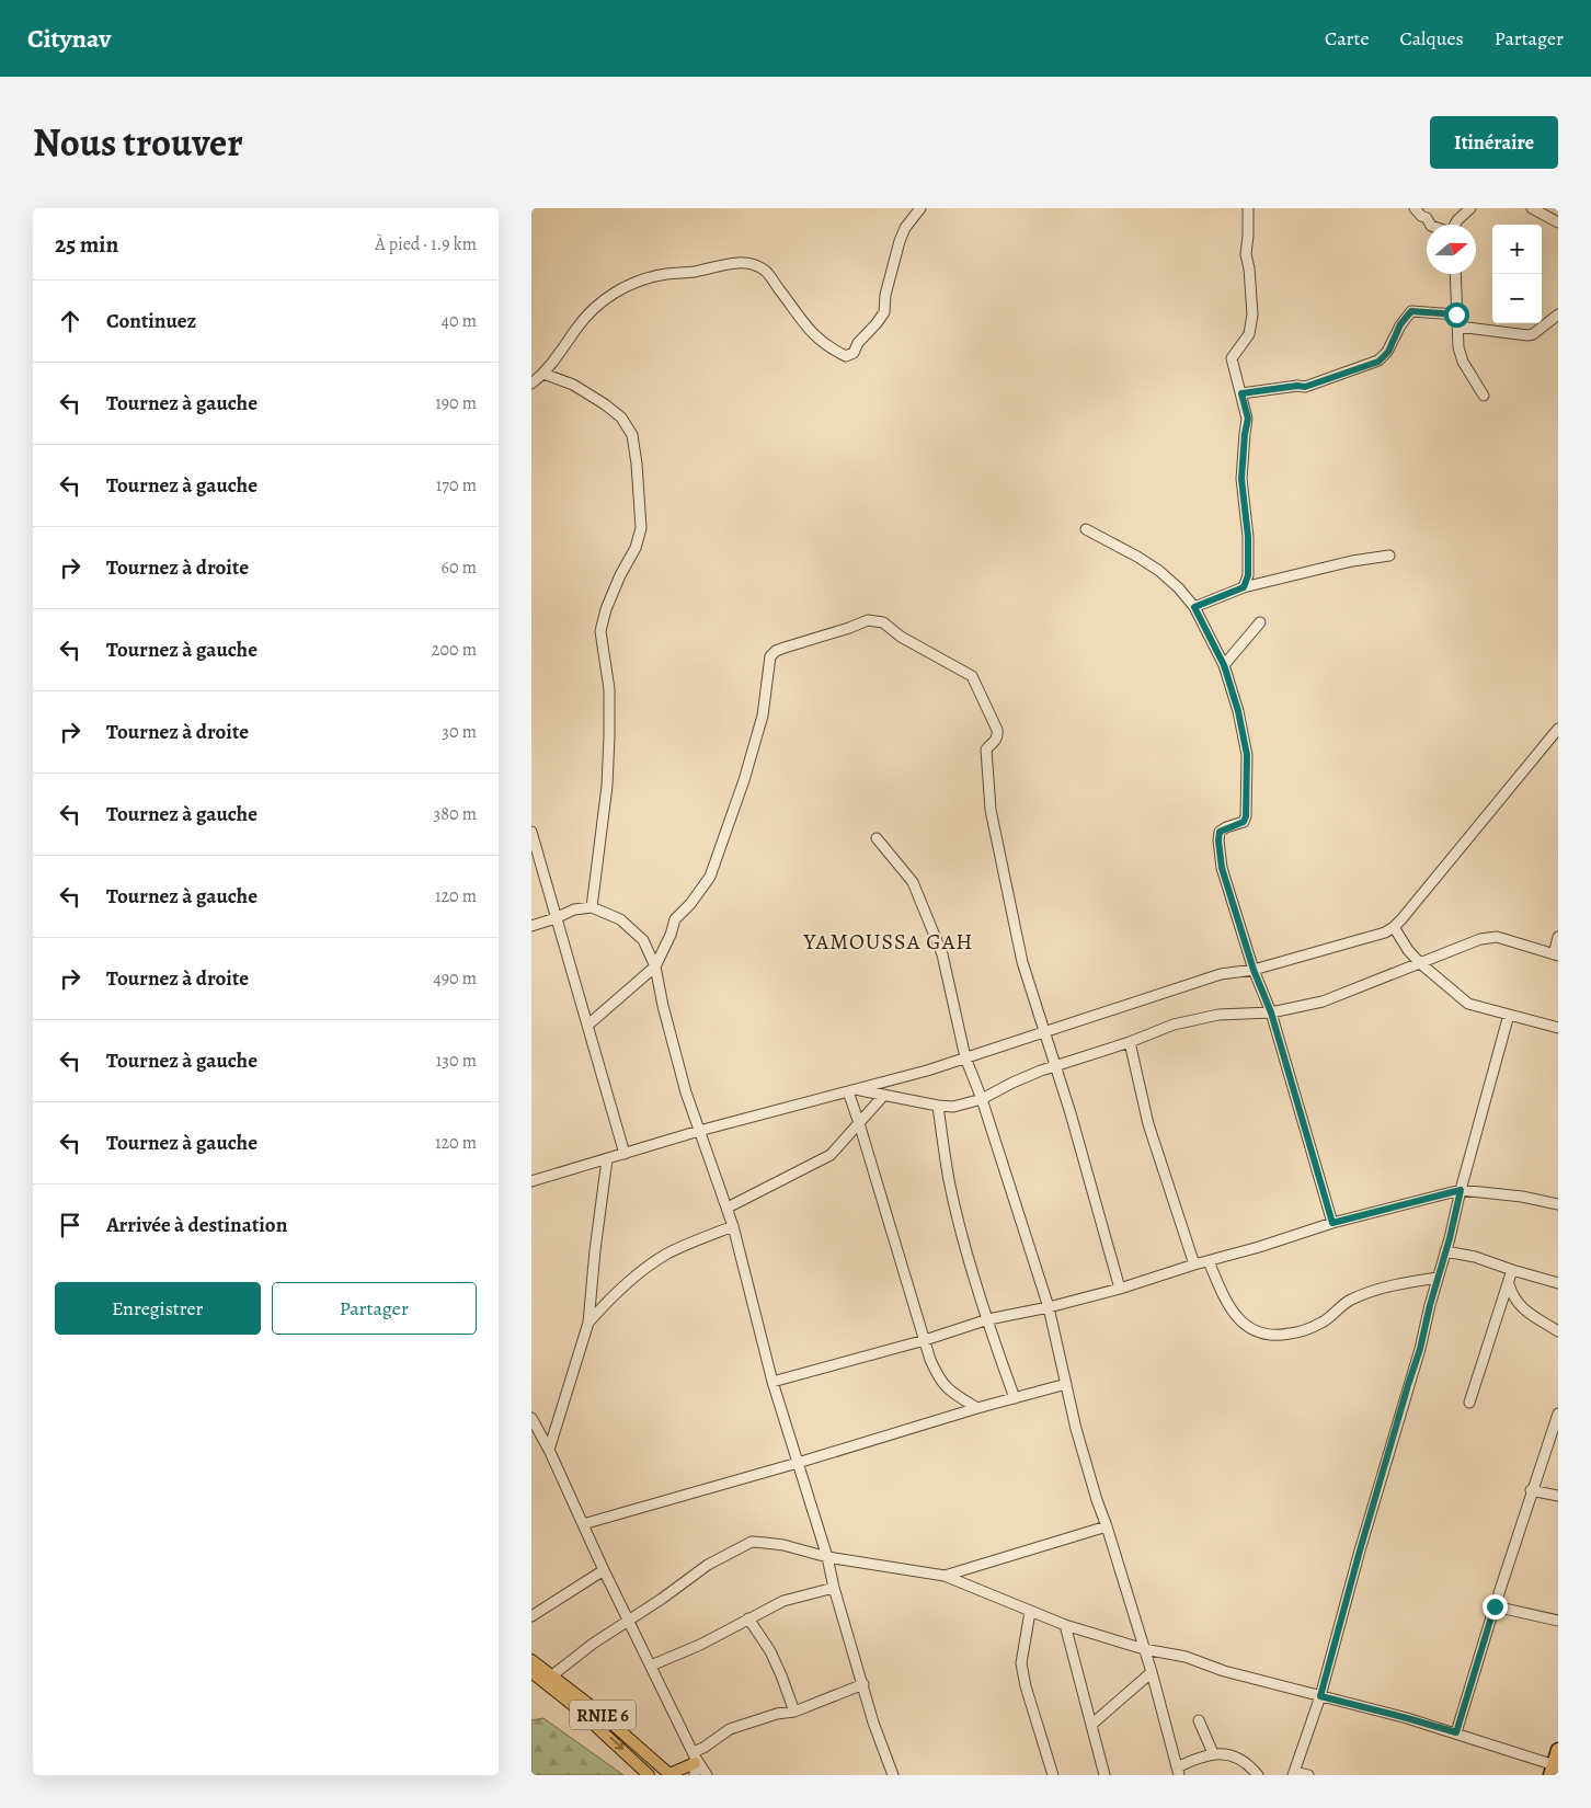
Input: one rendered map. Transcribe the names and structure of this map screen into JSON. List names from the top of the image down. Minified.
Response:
{"streets":{"main road":["RNIE 6"]},"districts":["YAMOUSSA GAH"],"north":"right","page":{"header":"Citynav","nav":["Carte","Calques","Partager"],"title":"Nous trouver","buttons":["Itinéraire",["Enregistrer","Partager"]],"heading":["25 min","À pied · 1.9 km"],"map_buttons":["+","−"],"list":[["Continuez","40 m"],["Tournez à gauche","190 m"],["Tournez à gauche","170 m"],["Tournez à droite","60 m"],["Tournez à gauche","200 m"],["Tournez à droite","30 m"],["Tournez à gauche","380 m"],["Tournez à gauche","120 m"],["Tournez à droite","490 m"],["Tournez à gauche","130 m"],["Tournez à gauche","120 m"],"Arrivée à destination"]}}
